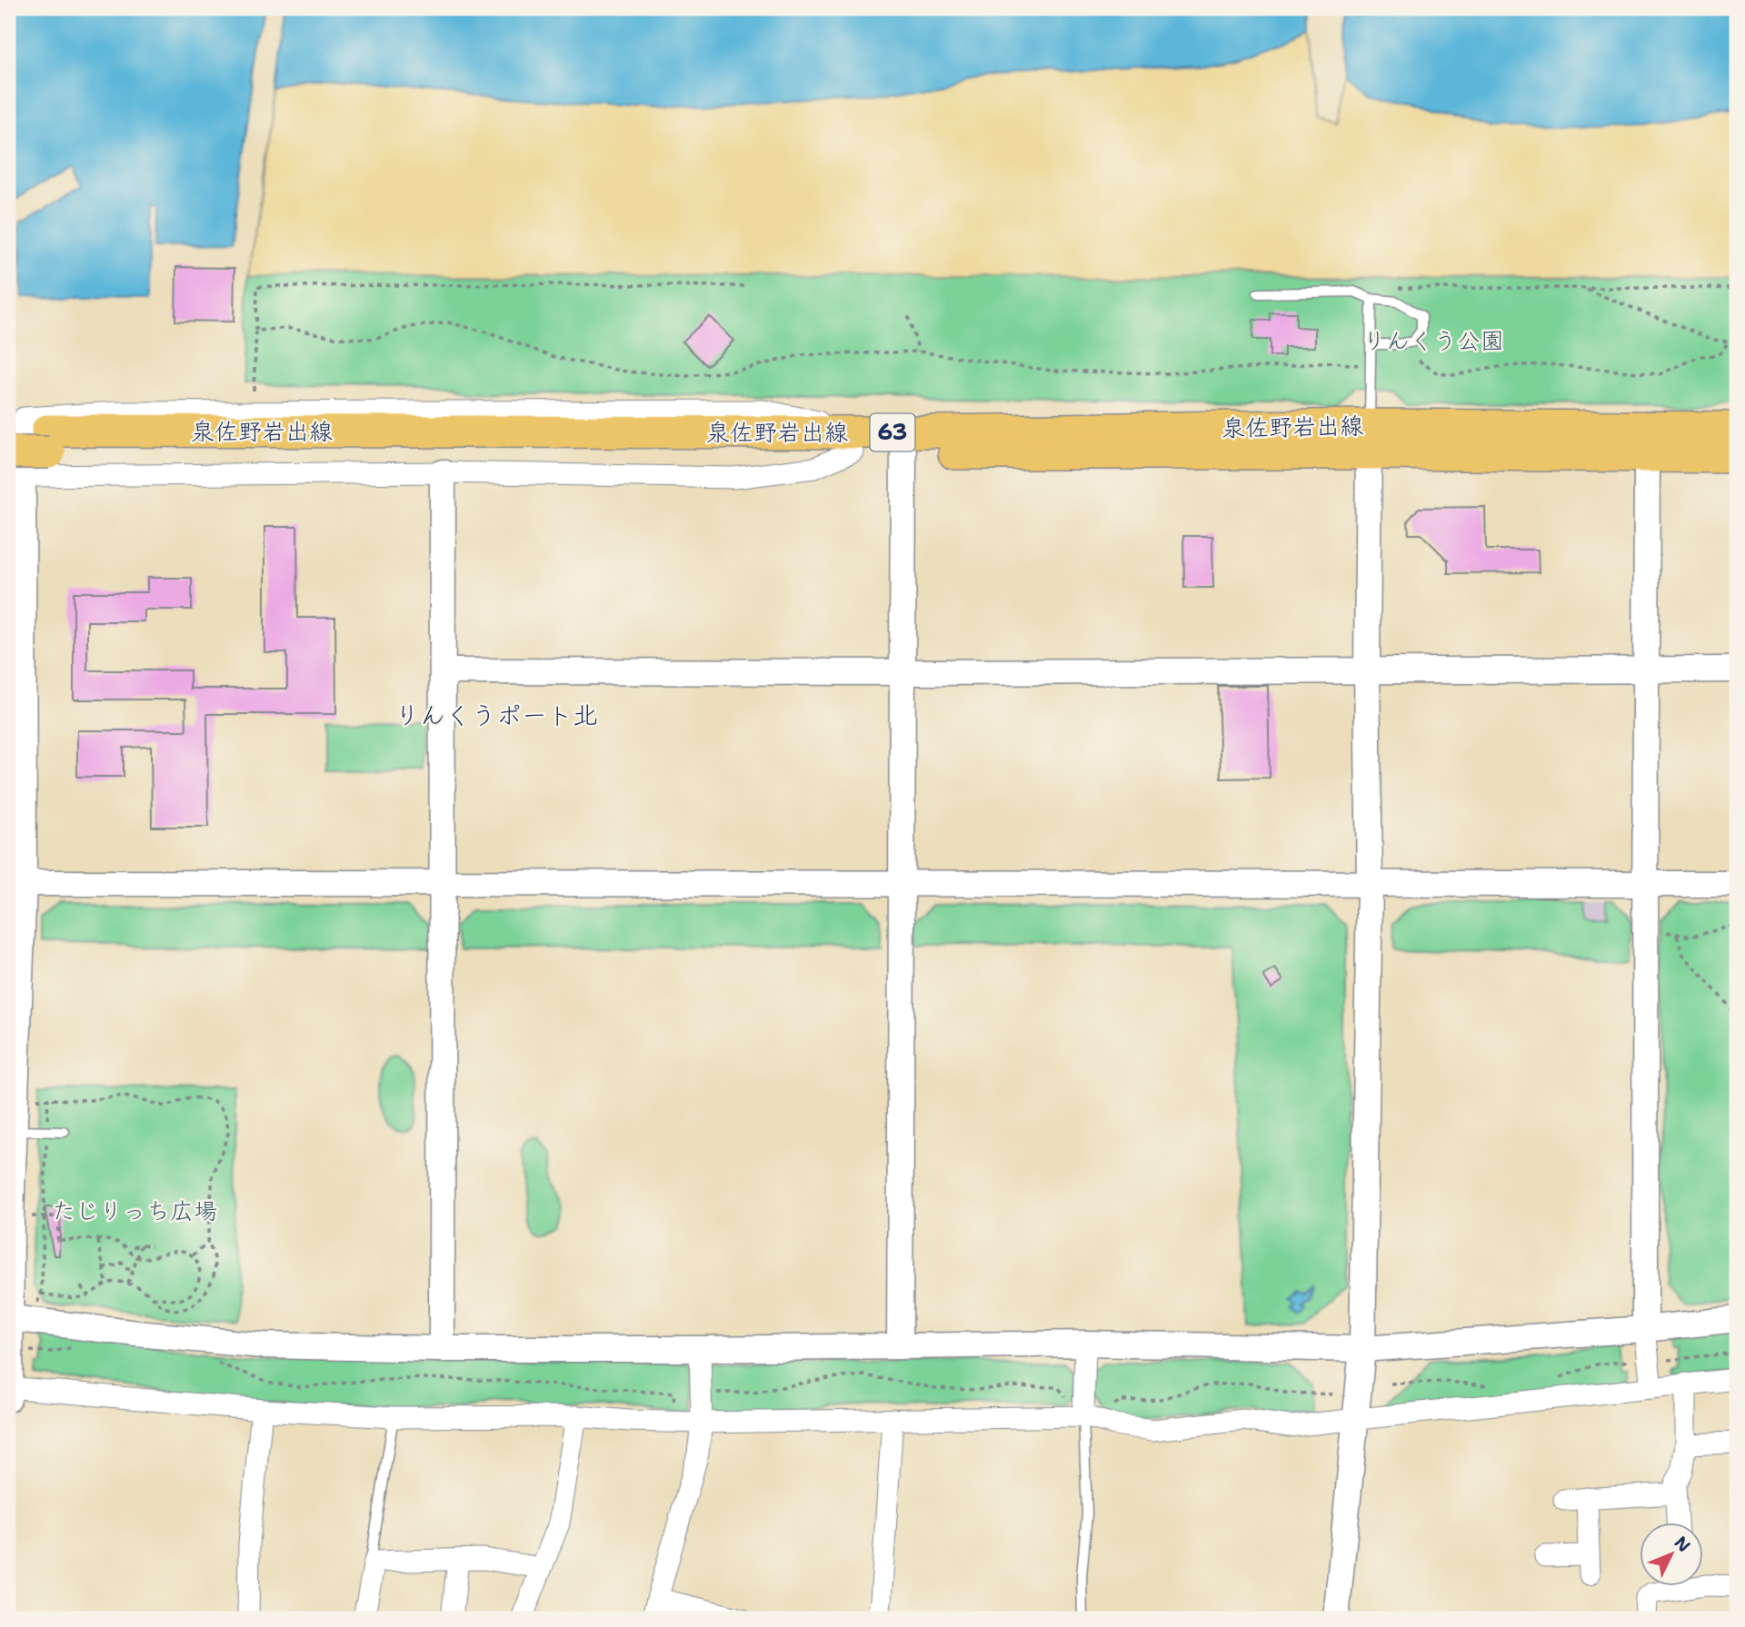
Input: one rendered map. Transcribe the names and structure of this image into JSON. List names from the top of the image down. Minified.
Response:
{"streets":{"main road":["泉佐野岩出線","63"]},"districts":["りんくうポート北"],"parks":["りんくう公園","たじりっち広場"],"north":"top right"}
